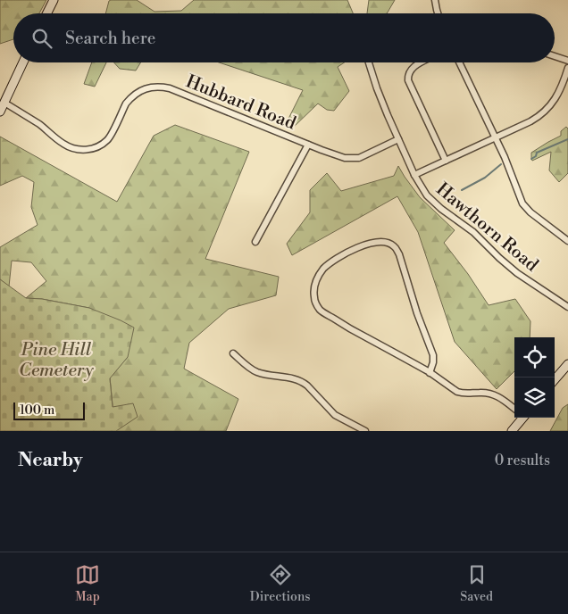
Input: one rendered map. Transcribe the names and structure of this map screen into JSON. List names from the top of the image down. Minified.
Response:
{"streets":{"street":["Hubbard Road","Hawthorn Road"]},"crossings":[["Hubbard Road","Hawthorn Road"]],"parks":["Pine Hill Cemetery"],"scale_bar":"100 m","page":{"search":"Search here","scale":"100 m","heading":["Nearby","0 results"],"nav":["Map","Directions","Saved"]}}
